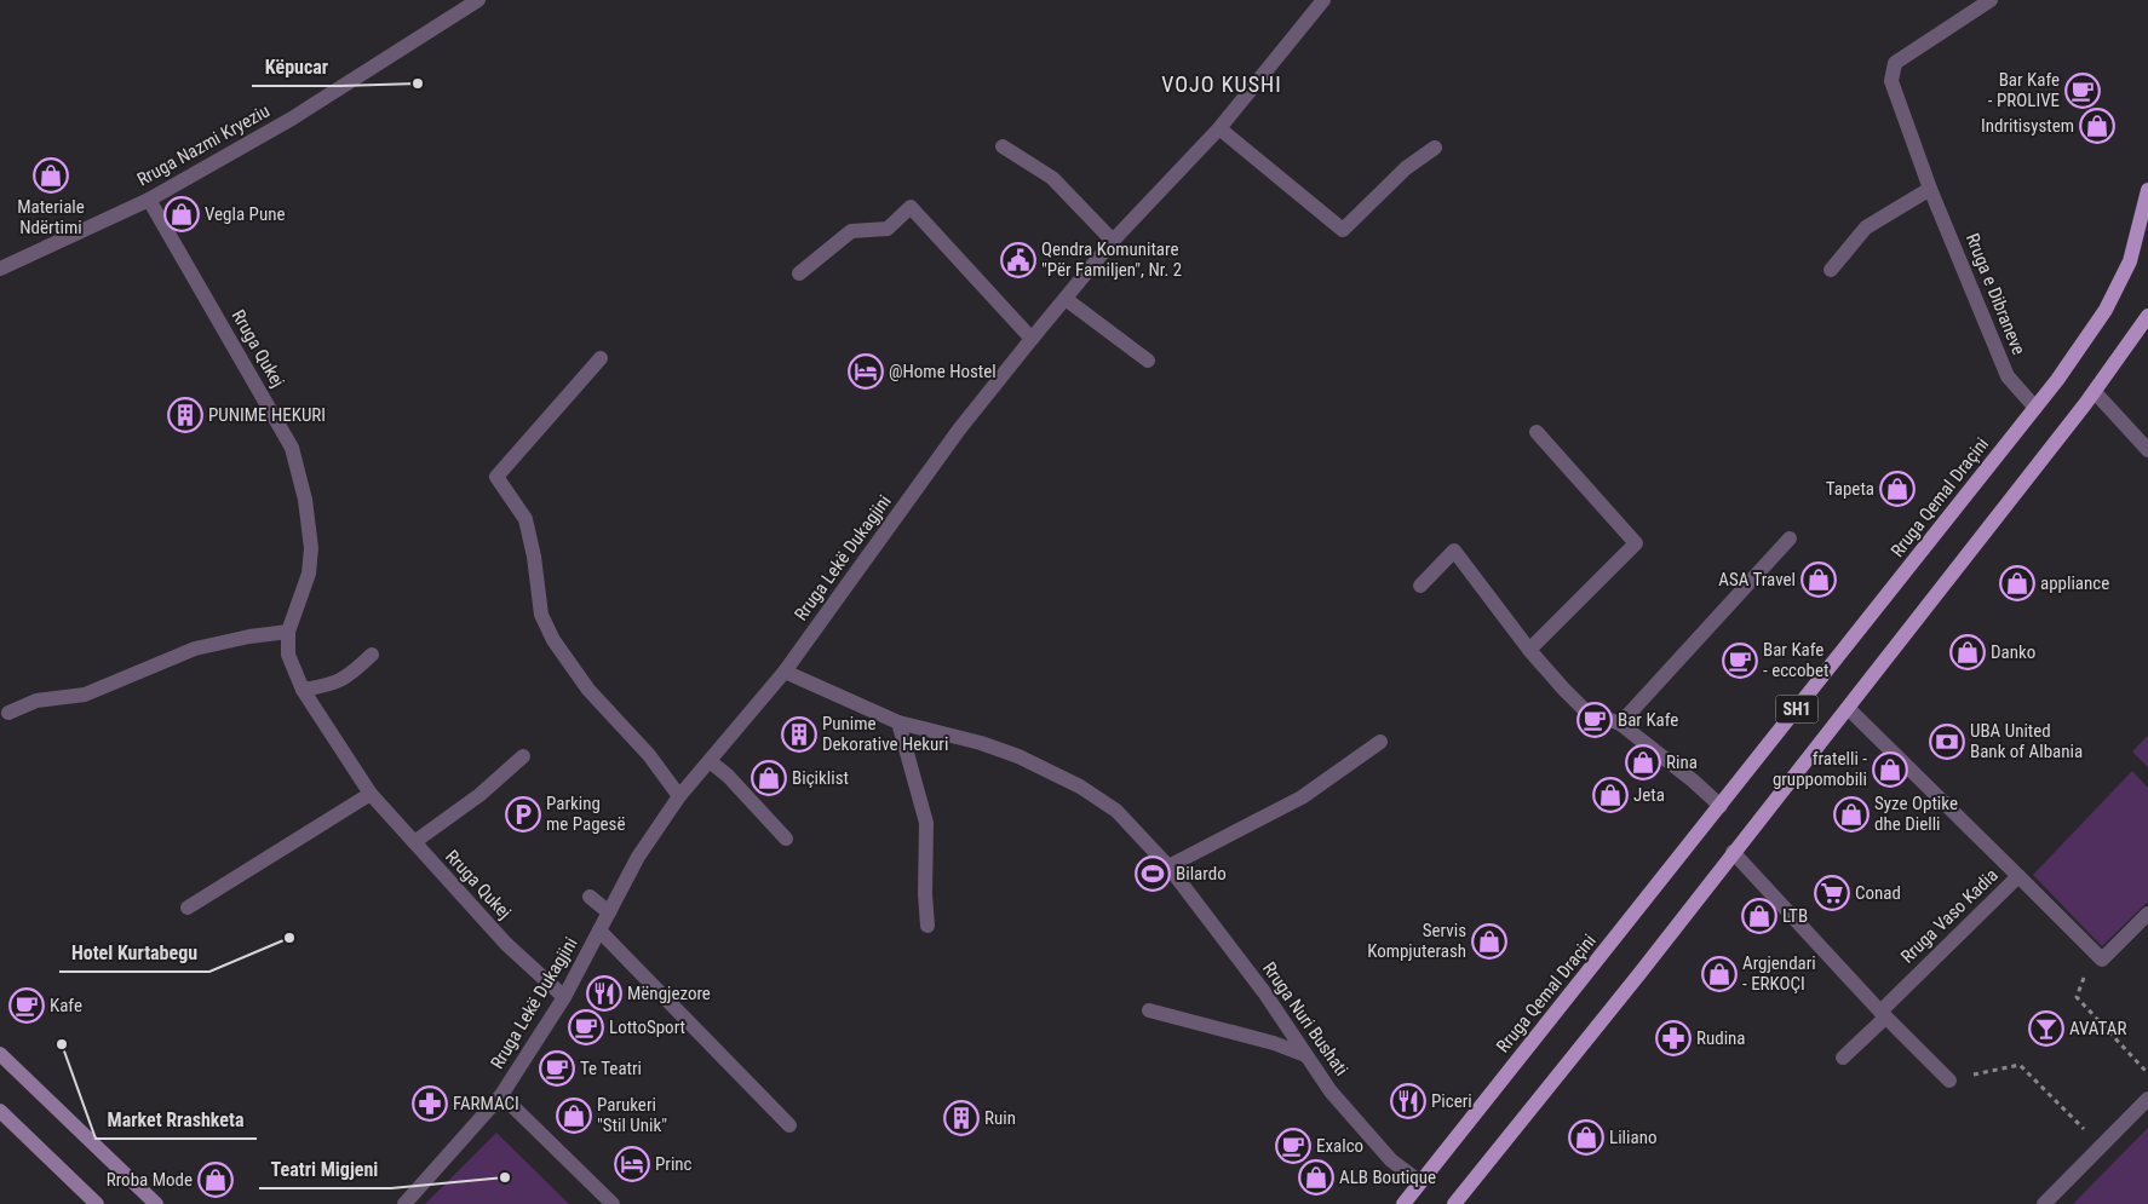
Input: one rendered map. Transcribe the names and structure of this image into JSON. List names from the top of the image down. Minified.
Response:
{"streets":{"main road":["Rruga Qemal Draçini","SH1"],"street":["Rruga Nazmi Kryeziu","Rruga e Dibraneve","Rruga Qukej","Rruga Lekë Dukagjini","Rruga Vaso Kadia","Rruga Nuri Bushati"]},"crossings":[["Rruga Nazmi Kryeziu","Rruga Qukej"],["Rruga e Dibraneve","Rruga Qemal Draçini"],["Rruga Qukej","Rruga Lekë Dukagjini"],["Rruga Qemal Draçini","Rruga Nuri Bushati"],["Rruga Lekë Dukagjini","Rruga Nuri Bushati"]],"districts":["VOJO KUSHI"],"places":{"other":["Këpucar","Hotel Kurtabegu","Market Rrashketa","Teatri Migjeni"],"cafe":["Bar Kafe - PROLIVE","Bar Kafe - eccobet","Bar Kafe","Kafe","LottoSport","Te Teatri","Exalco"],"shop":["Indritisystem","Materiale Ndërtimi","Vegla Pune","Tapeta","ASA Travel","appliance","Danko","Rina","fratelli - gruppomobili","Biçiklist","Jeta","Syze Optike dhe Dielli","LTB","Servis Kompjuterash","Argjendari - ERKOÇI","Parukeri \"Stil Unik\"","Liliano","ALB Boutique","Rroba Mode"],"public building":["Qendra Komunitare \"Për Familjen\", Nr. 2"],"hotel":["@Home Hostel","Princ"],"building":["PUNIME HEKURI","Punime Dekorative Hekuri","Ruin"],"bank":["UBA United Bank of Albania"],"parking":["Parking me Pagesë"],"sports":["Bilardo"],"supermarket":["Conad"],"restaurant":["Mëngjezore","Piceri"],"bar":["AVATAR"],"pharmacy":["Rudina","FARMACI"]}}
